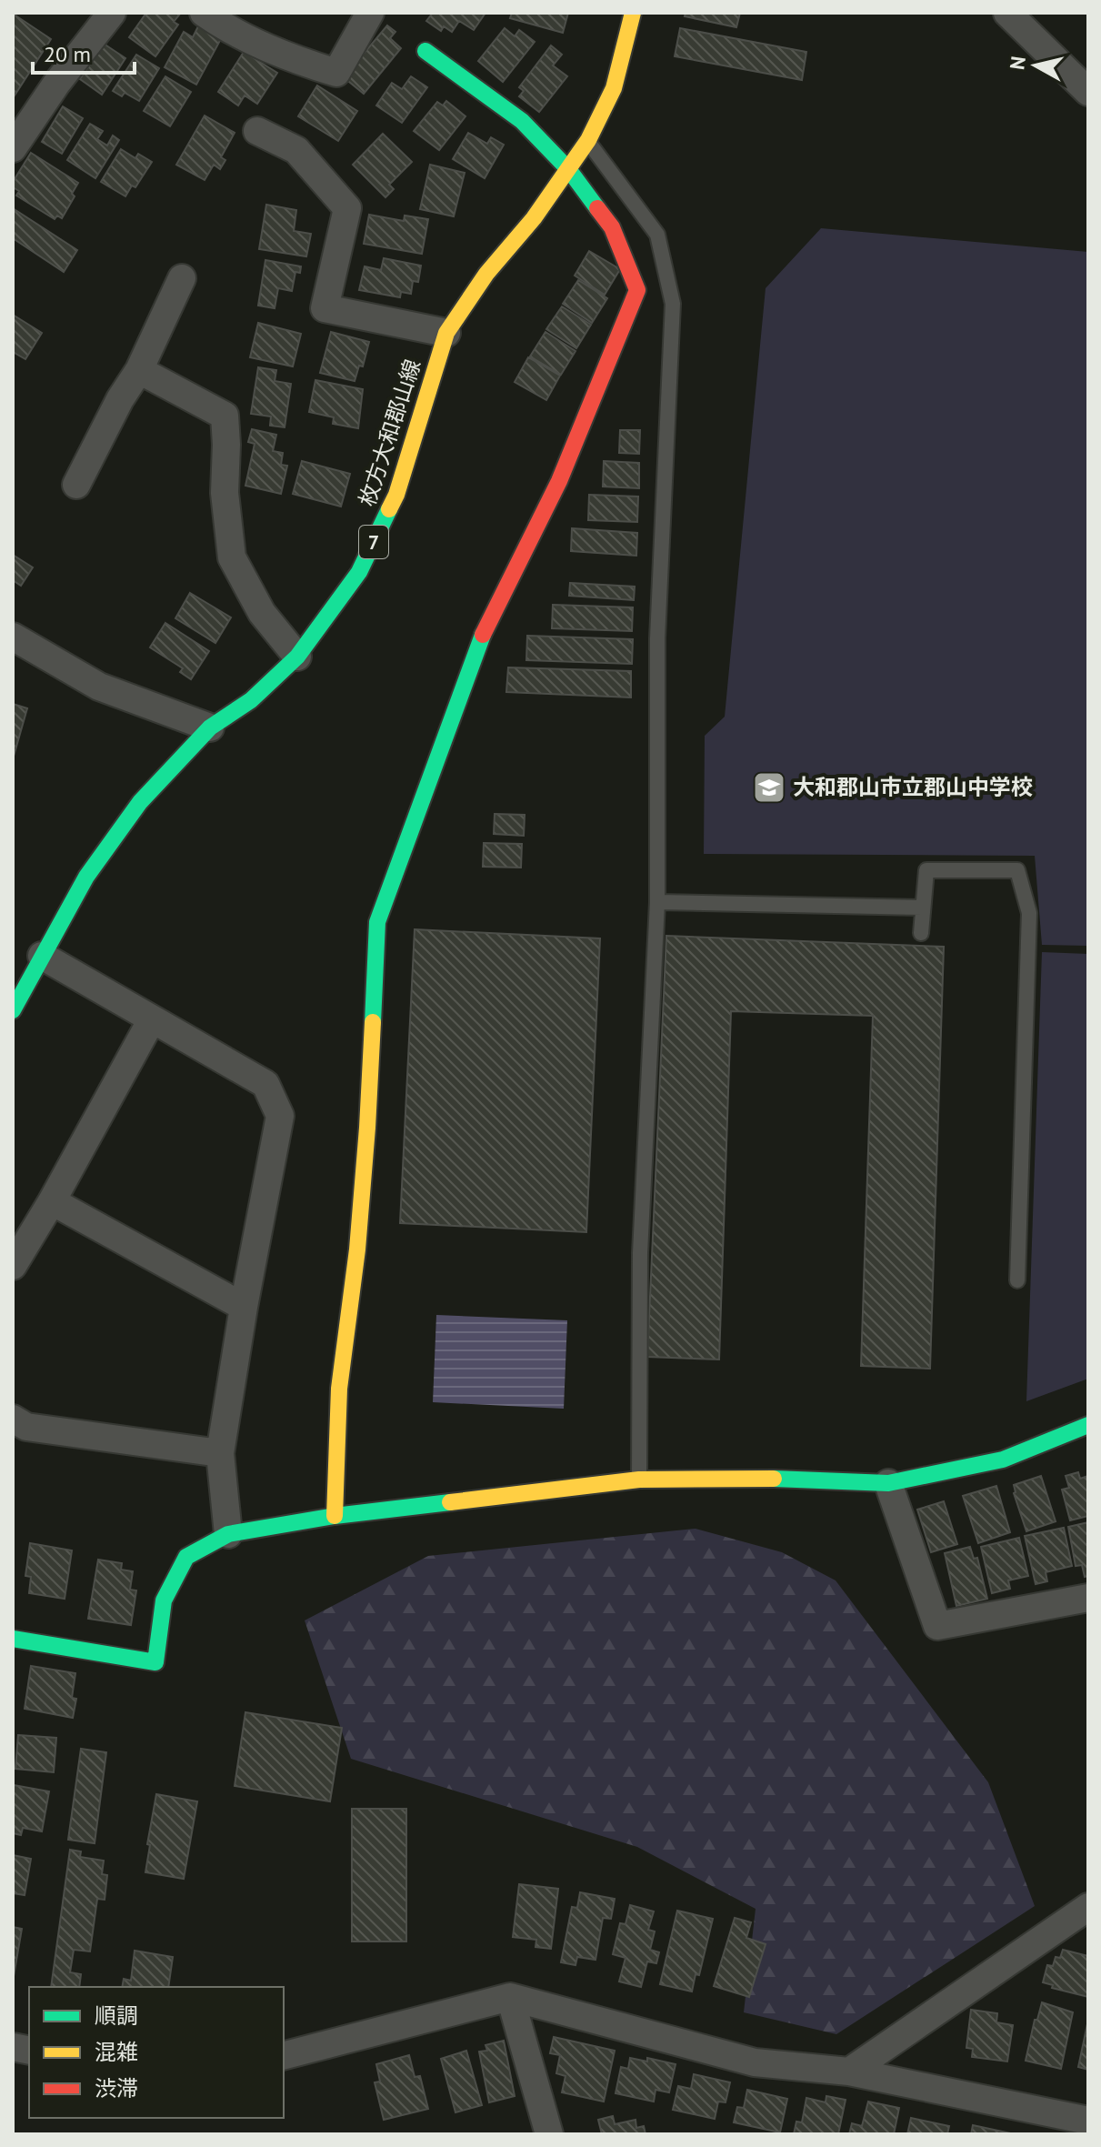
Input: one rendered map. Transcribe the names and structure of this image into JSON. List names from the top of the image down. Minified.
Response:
{"streets":{"street":["枚方大和郡山線","7"]},"places":{"school or university":["大和郡山市立郡山中学校"]},"legend":["順調","混雑","渋滞"],"scale_bar":"20 m","north":"left"}
